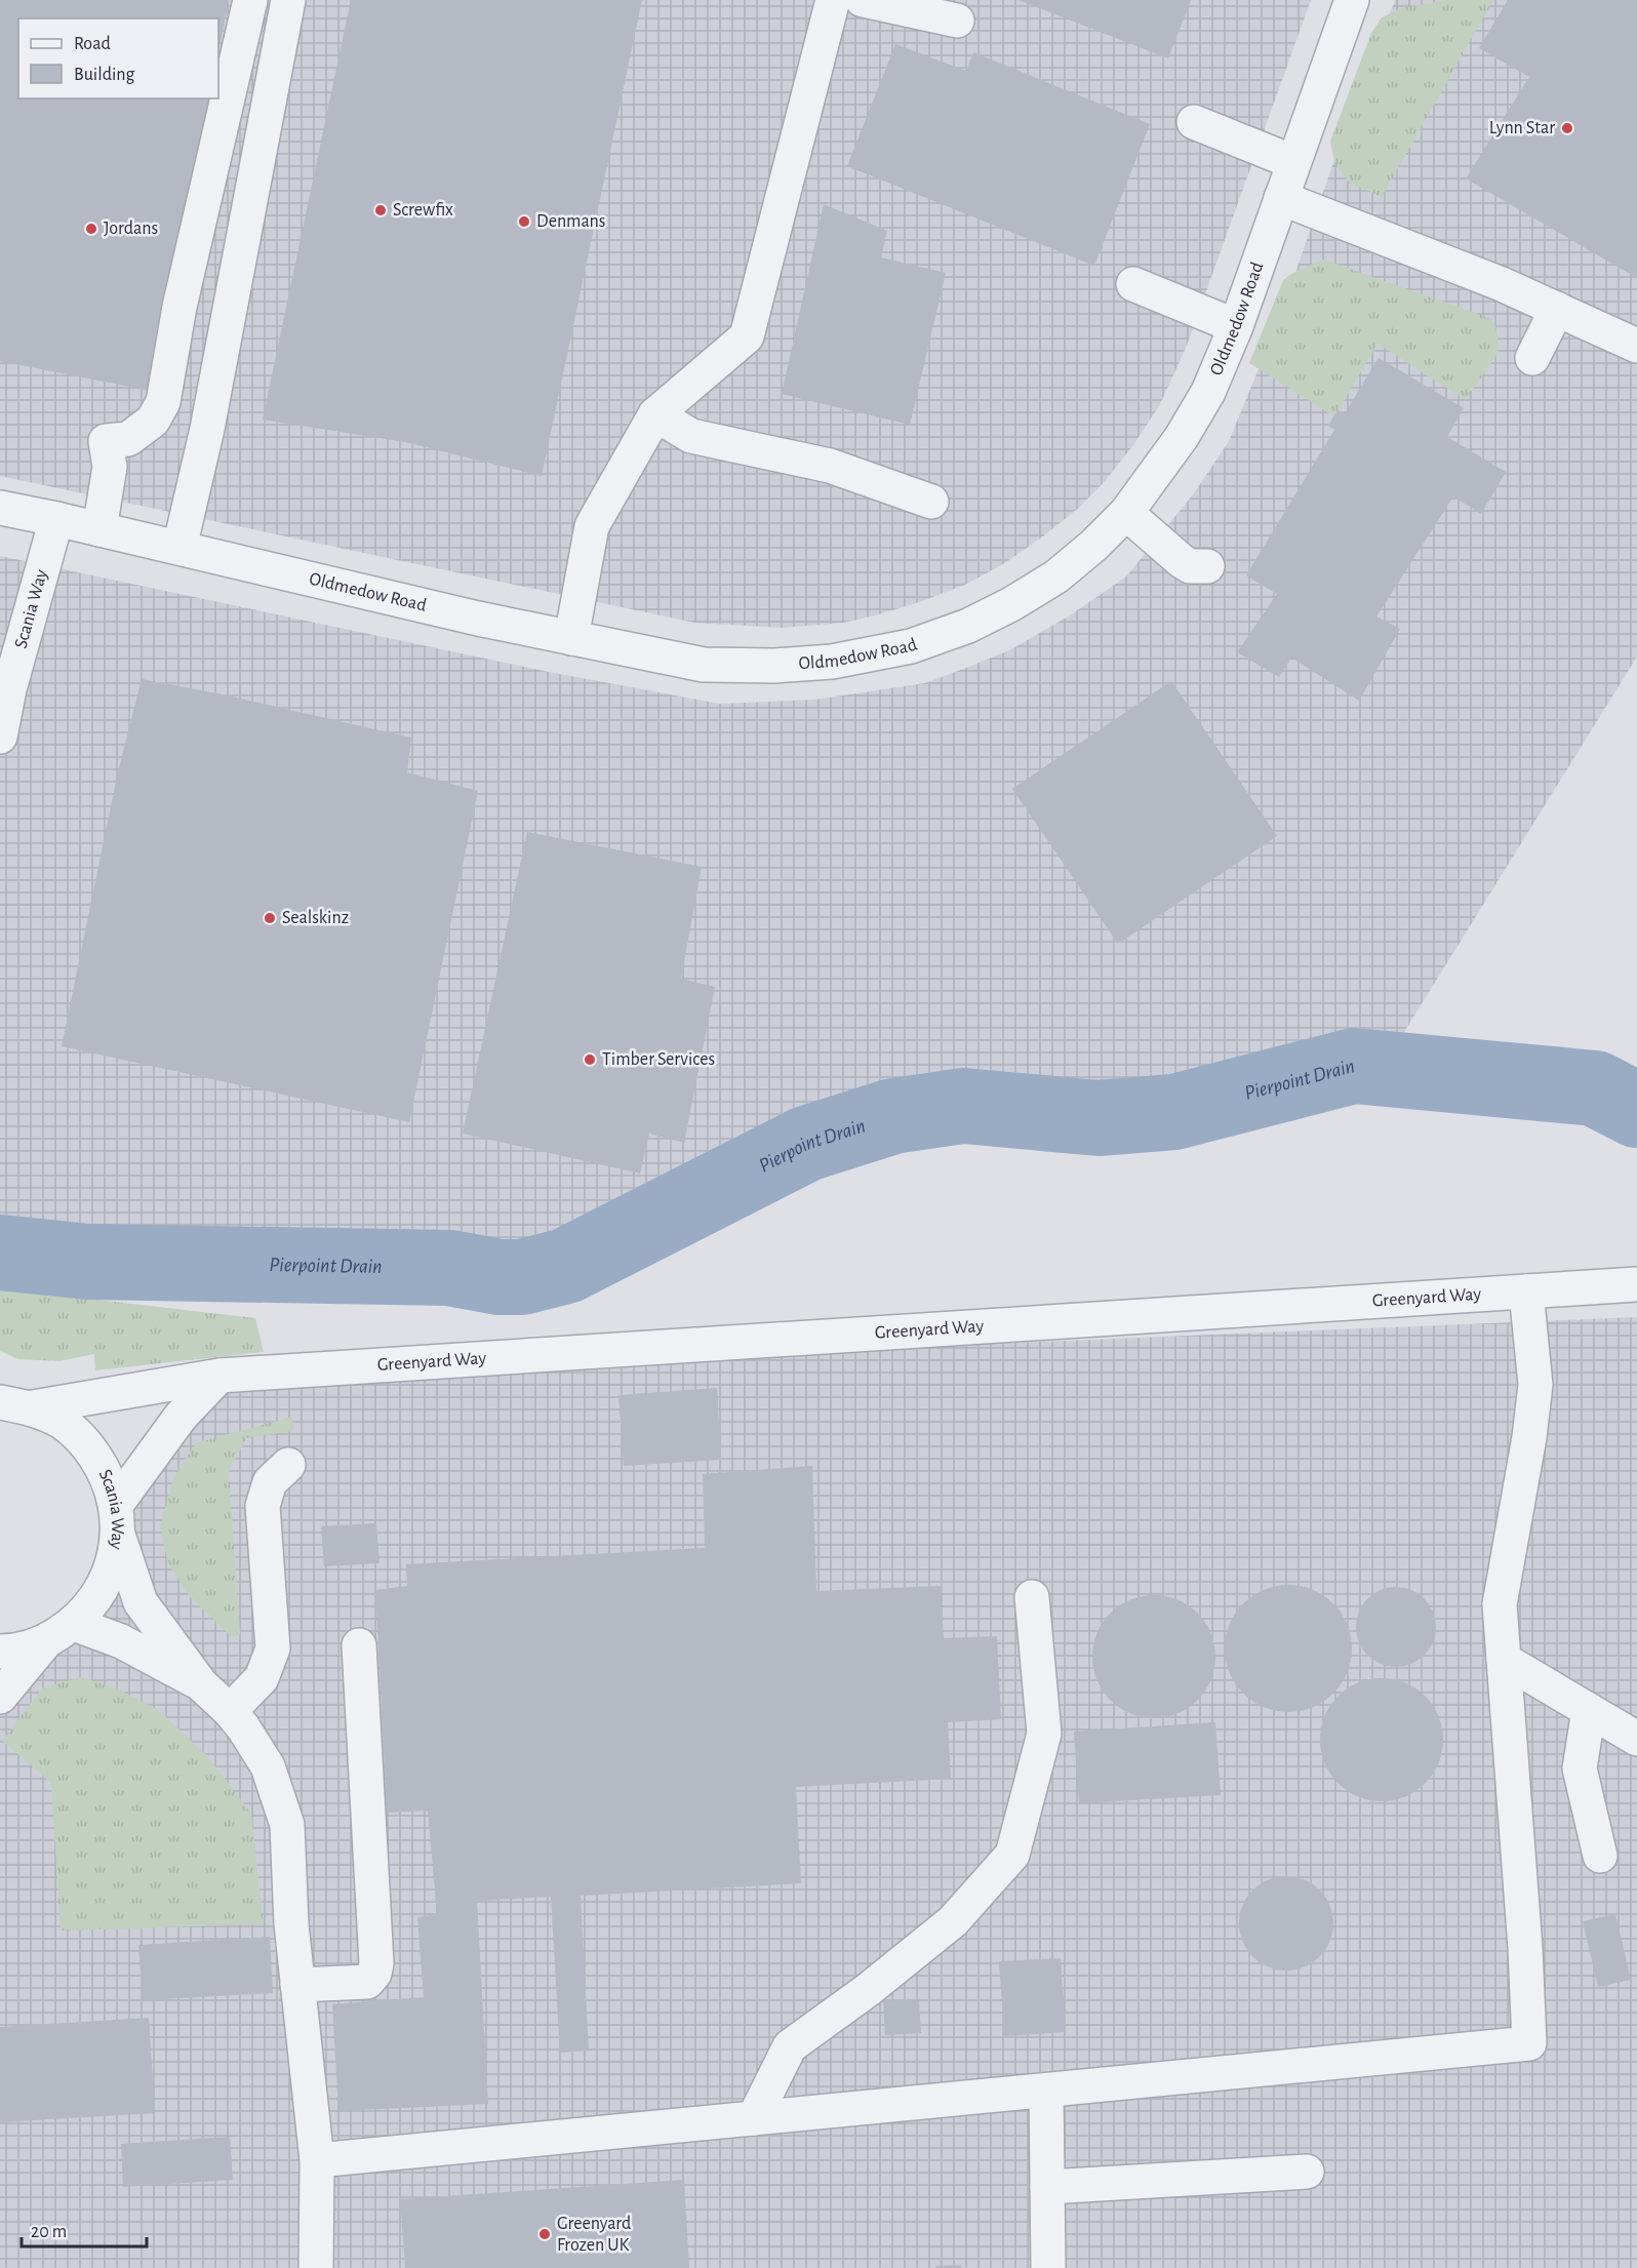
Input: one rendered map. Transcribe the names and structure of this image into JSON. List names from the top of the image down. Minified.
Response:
{"streets":{"street":["Oldmedow Road","Scania Way","Greenyard Way"]},"crossings":[["Oldmedow Road","Scania Way"],["Scania Way","Greenyard Way"]],"water":["Pierpoint Drain"],"places":["Lynn Star","Screwfix","Denmans","Jordans","Sealskinz","Timber Services","Greenyard Frozen UK"],"legend":["Road","Building"],"scale_bar":"20 m"}
